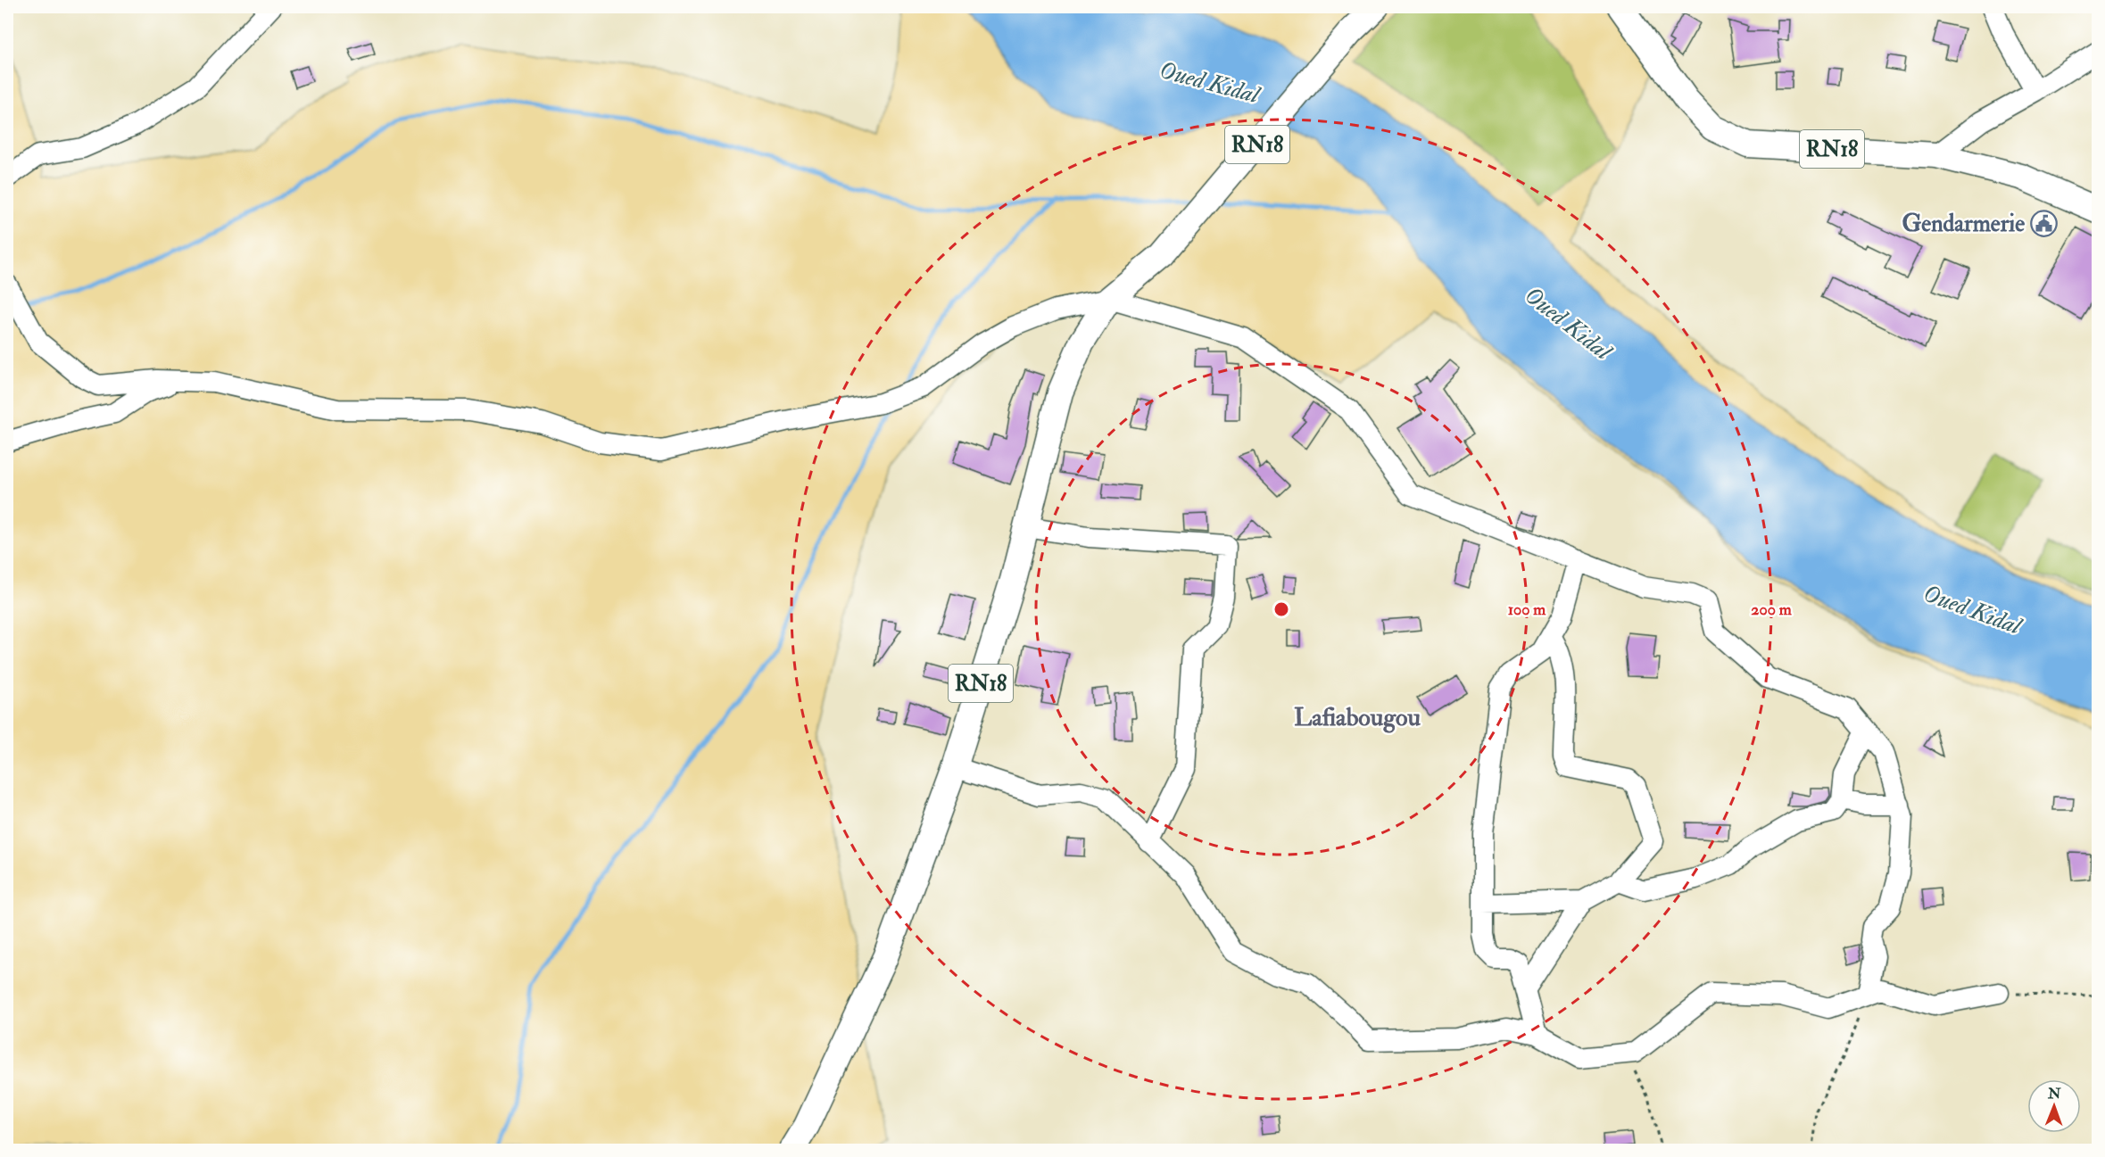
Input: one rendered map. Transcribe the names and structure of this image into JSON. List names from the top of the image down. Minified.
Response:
{"streets":{"main road":["RN18"]},"districts":["Lafiabougou"],"water":["Oued Kidal"],"places":{"public building":["Gendarmerie"]},"north":"top","rings":["100 m","200 m"]}
